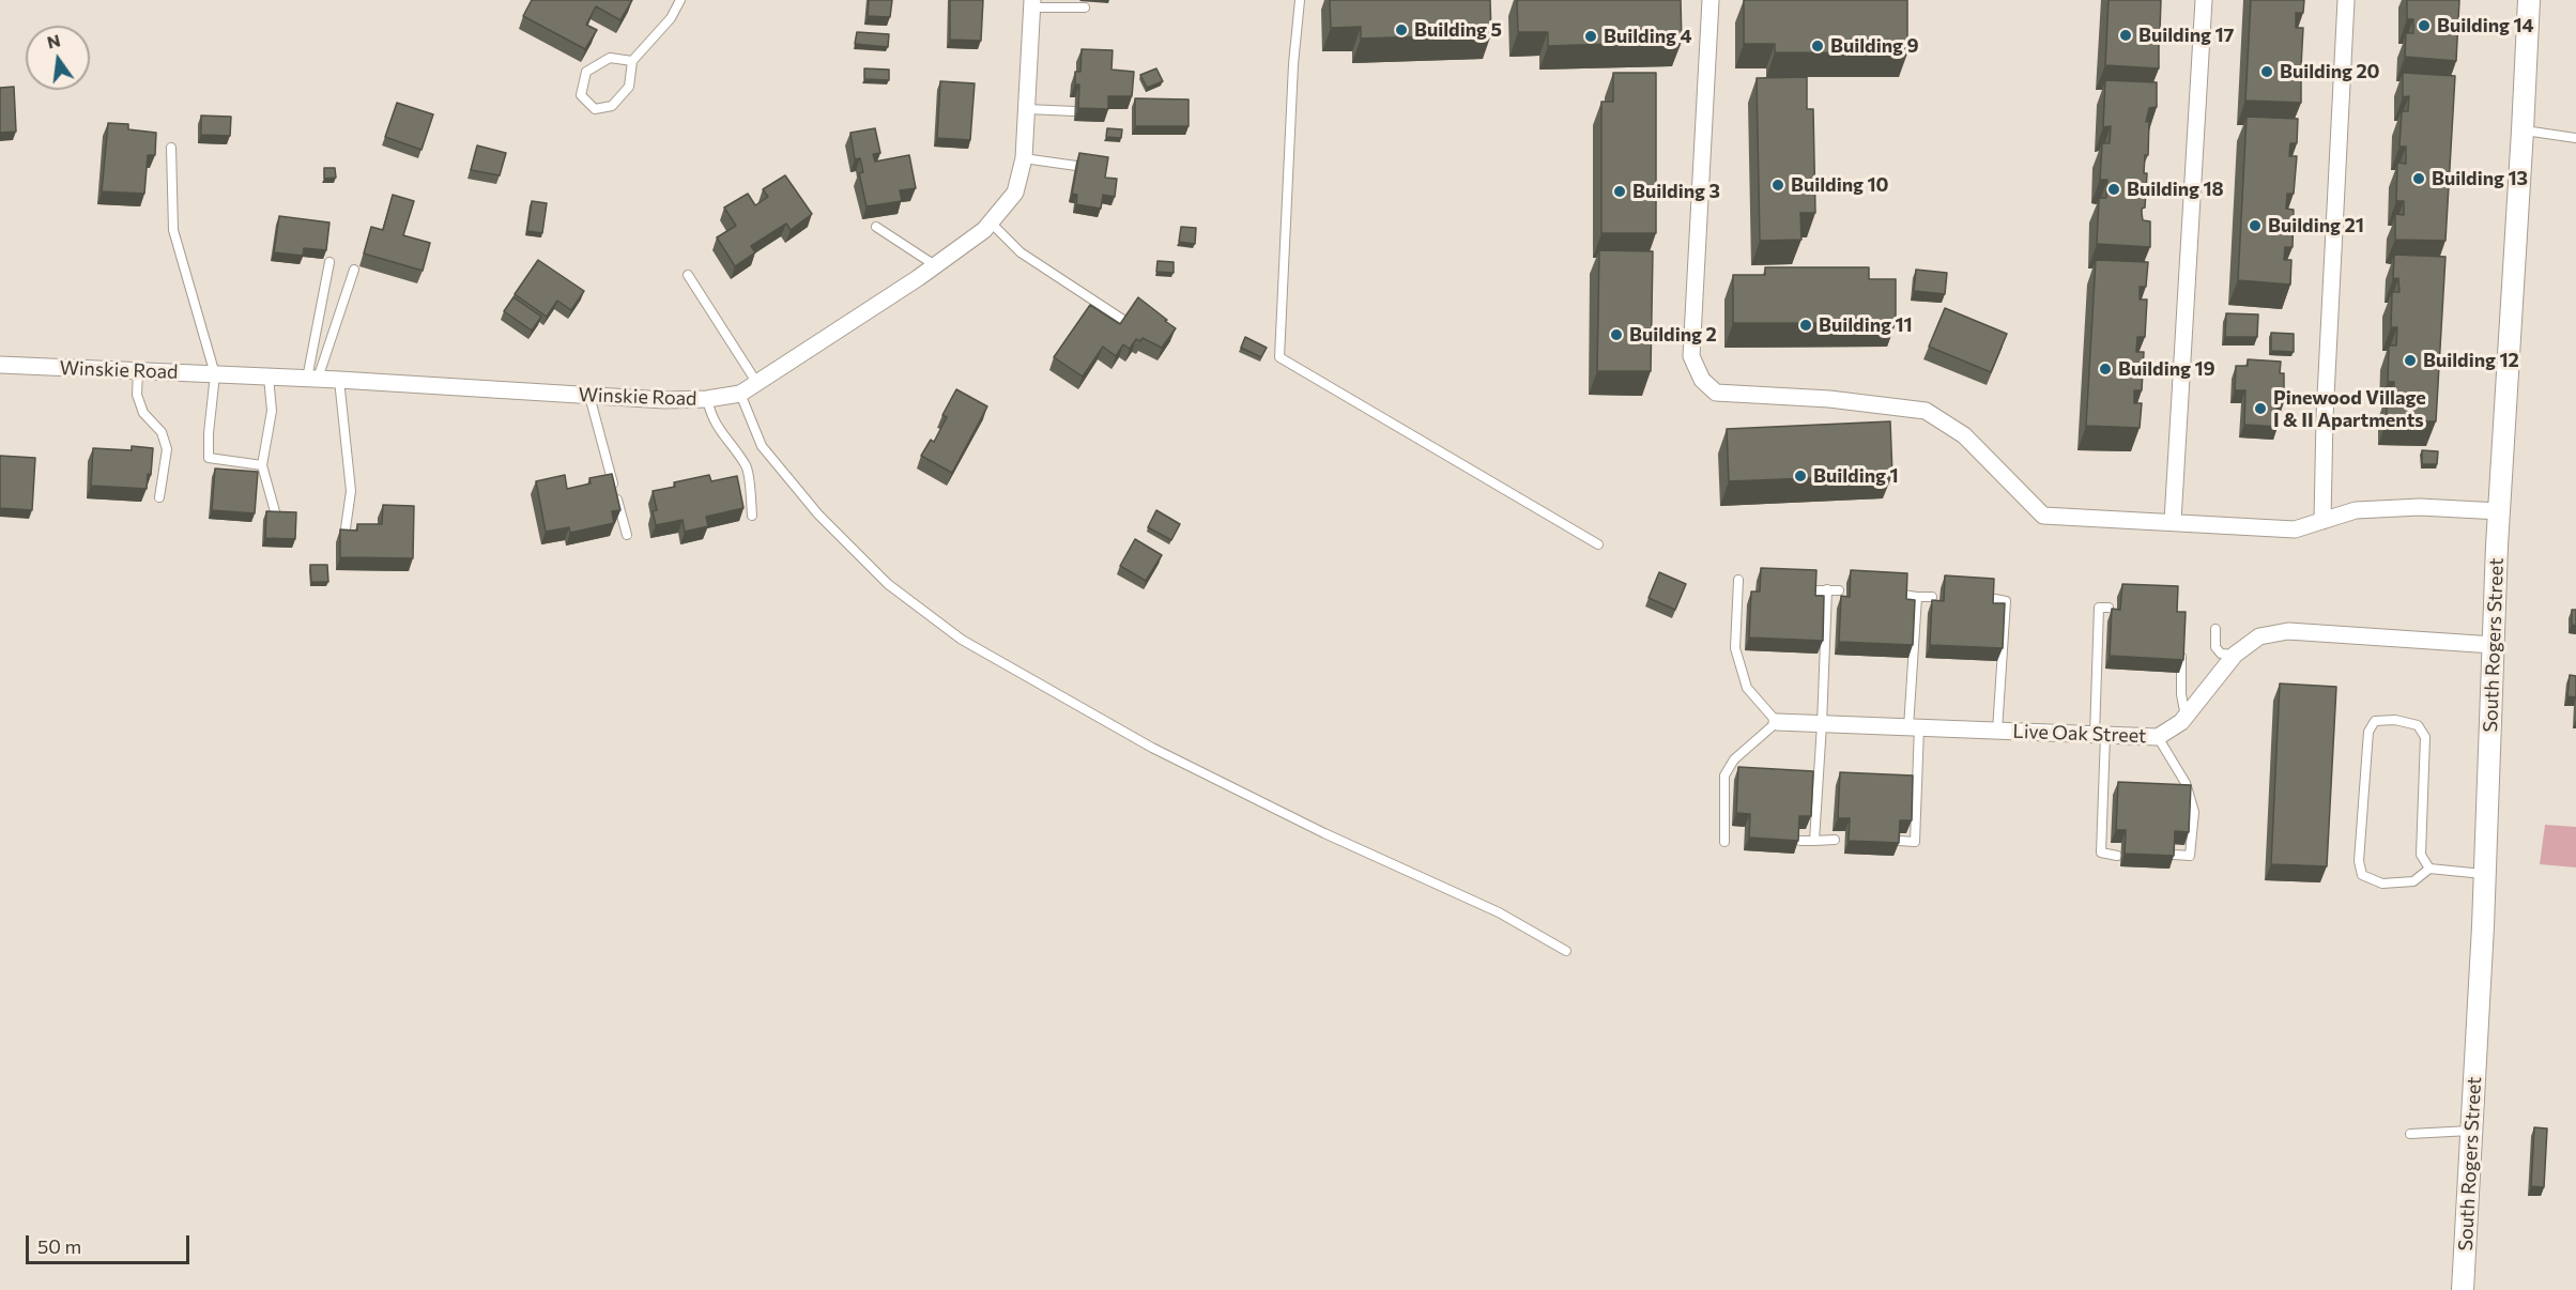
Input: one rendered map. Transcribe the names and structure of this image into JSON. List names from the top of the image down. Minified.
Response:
{"streets":{"street":["Winskie Road","South Rogers Street","Live Oak Street"]},"crossings":[["South Rogers Street","Live Oak Street"]],"places":["Building 14","Building 5","Building 17","Building 4","Building 9","Building 20","Building 13","Building 10","Building 18","Building 3","Building 21","Building 11","Building 2","Building 12","Building 19","Pinewood Village I & II Apartments","Building 1"],"scale_bar":"50 m","north":"top"}
